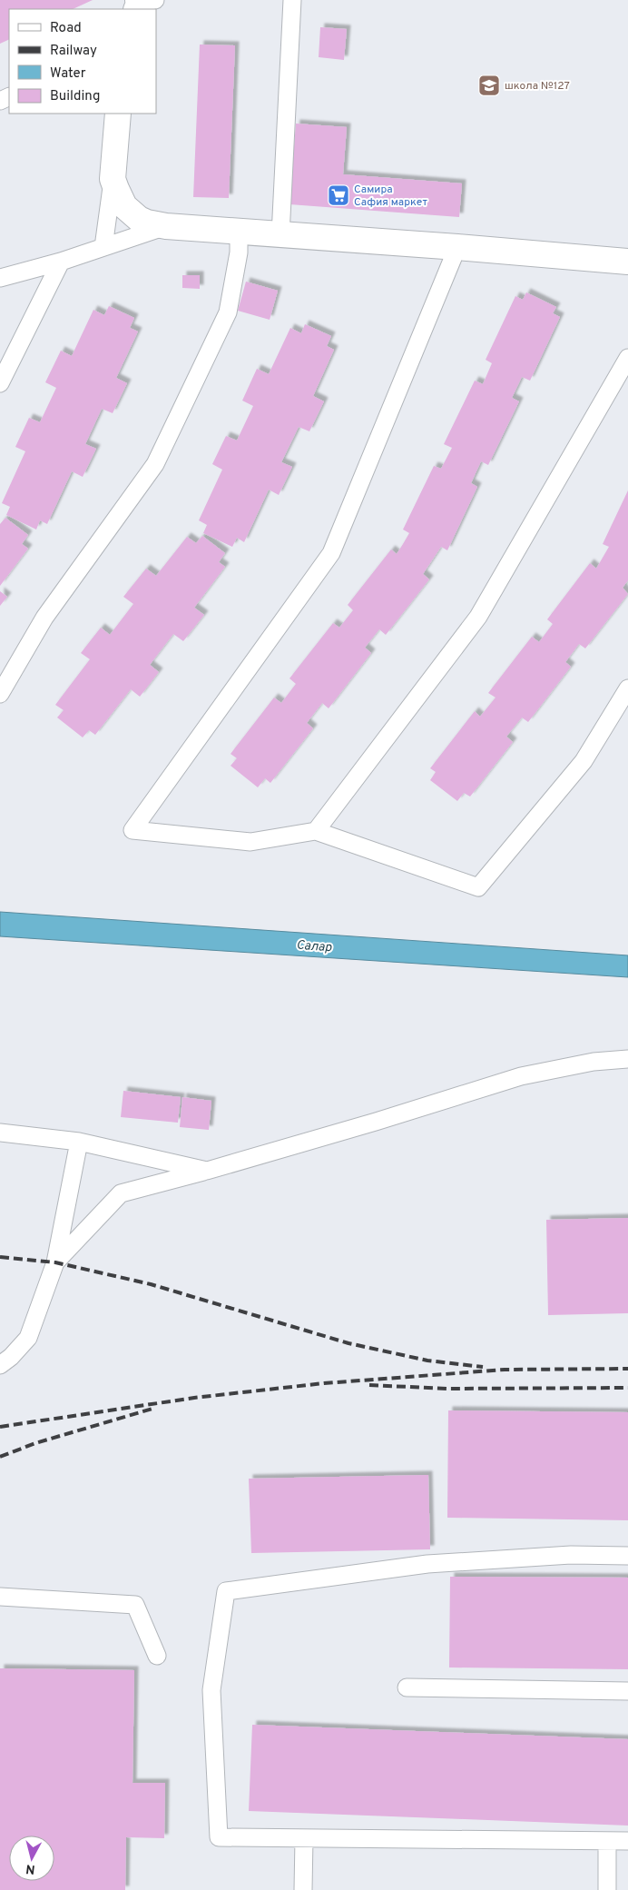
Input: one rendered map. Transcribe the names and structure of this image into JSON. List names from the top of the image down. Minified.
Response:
{"water":["Салар"],"places":{"school or university":["школа №127"],"supermarket":["Самира Сафия маркет"]},"legend":["Road","Railway","Water","Building"],"north":"bottom"}
